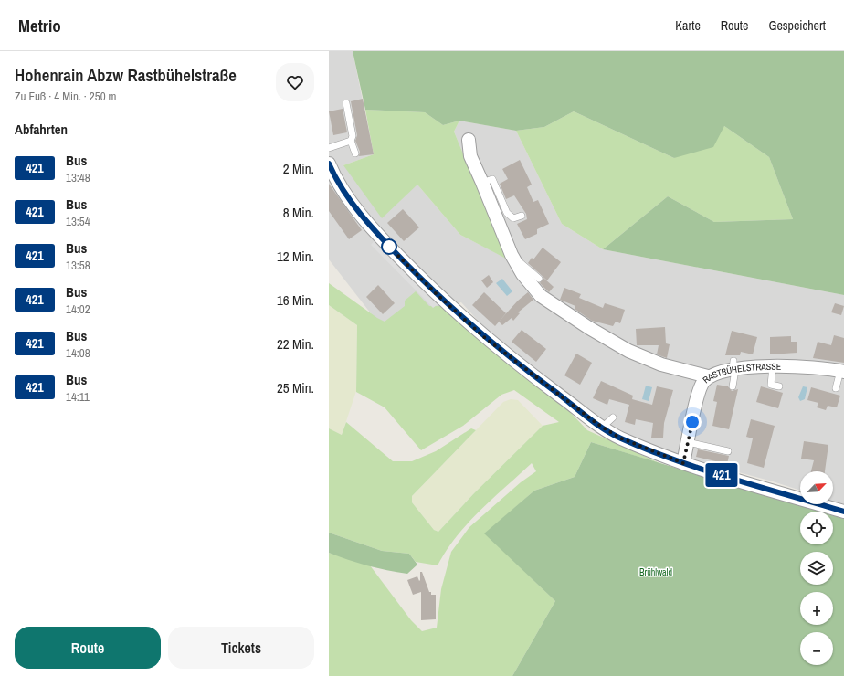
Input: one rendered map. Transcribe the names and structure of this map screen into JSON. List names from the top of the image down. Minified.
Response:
{"streets":{"street":["RASTBÜHELSTRASSE"]},"parks":["Brühlwald"],"lines":["bus line 421"],"north":"top right","page":{"header":"Metrio","nav":["Karte","Route","Gespeichert"],"heading":[["Hohenrain Abzw Rastbühelstraße","Zu Fuß · 4 Min. · 250 m"],"Abfahrten"],"on_map":"421","list":[{"mark":"421","name":"Bus","note":"13:48","value":"2 Min."},{"mark":"421","name":"Bus","note":"13:54","value":"8 Min."},{"mark":"421","name":"Bus","note":"13:58","value":"12 Min."},{"mark":"421","name":"Bus","note":"14:02","value":"16 Min."},{"mark":"421","name":"Bus","note":"14:08","value":"22 Min."},{"mark":"421","name":"Bus","note":"14:11","value":"25 Min."}],"map_buttons":["+","−"],"buttons":["Route","Tickets"]}}
